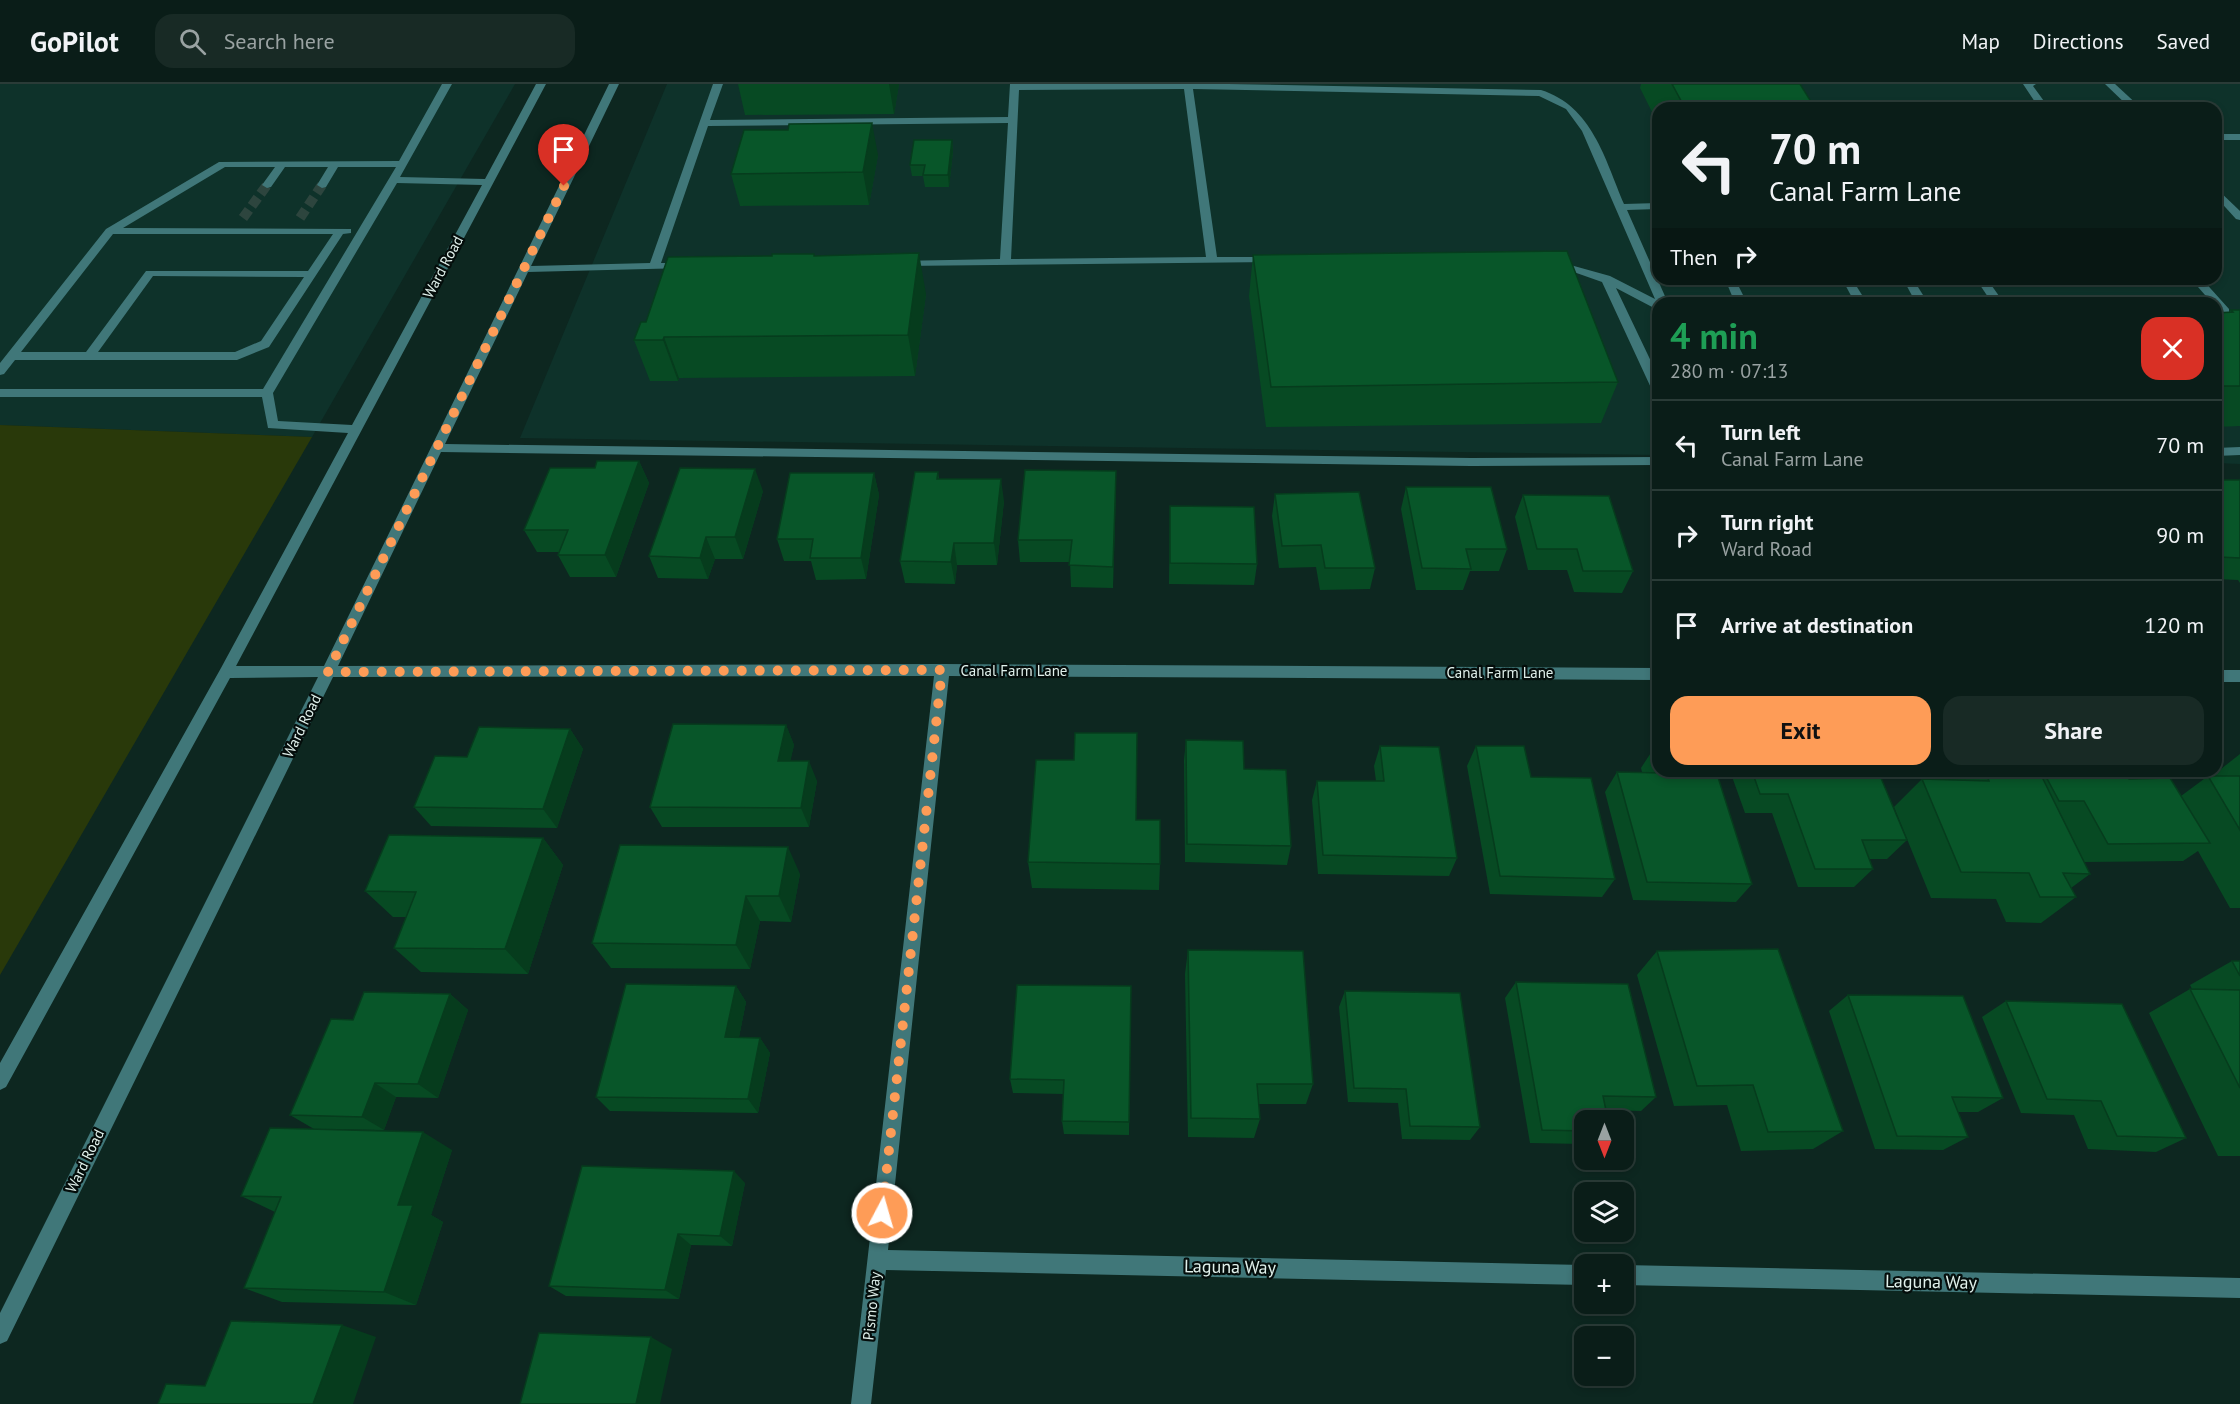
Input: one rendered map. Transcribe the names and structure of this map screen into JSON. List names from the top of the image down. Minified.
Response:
{"streets":{"street":["Ward Road","Canal Farm Lane","Laguna Way","Pismo Way"]},"crossings":[["Ward Road","Canal Farm Lane"],["Canal Farm Lane","Pismo Way"],["Laguna Way","Pismo Way"]],"north":"bottom","page":{"header":"GoPilot","search":"Search here","nav":["Map","Directions","Saved"],"turn":["70 m","Canal Farm Lane"],"then":"Then","heading":["4 min","280 m · 07:13"],"list":[{"name":"Turn left","note":"Canal Farm Lane","value":"70 m"},{"name":"Turn right","note":"Ward Road","value":"90 m"},{"name":"Arrive at destination","value":"120 m"}],"buttons":["Exit","Share"],"map_buttons":["+","−"]}}
